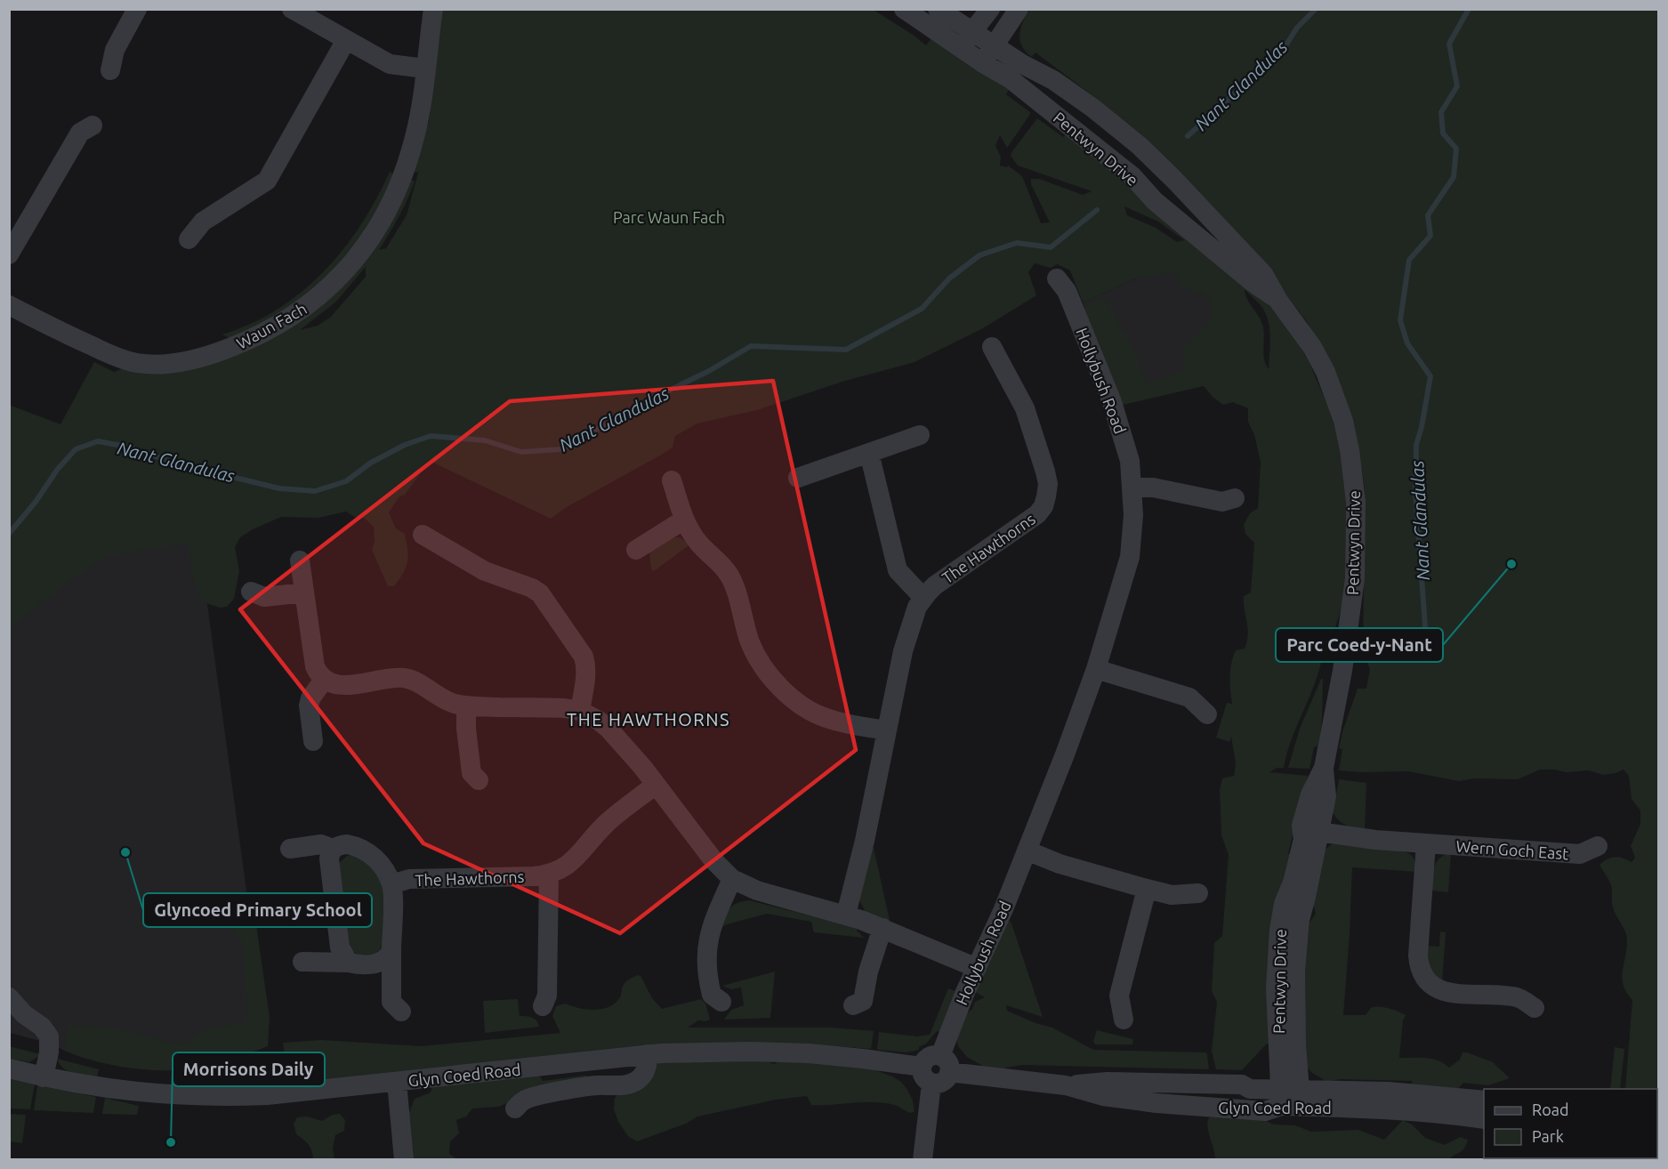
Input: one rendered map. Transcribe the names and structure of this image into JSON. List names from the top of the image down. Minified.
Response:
{"streets":{"street":["Pentwyn Drive","Waun Fach","Hollybush Road","The Hawthorns","Wern Goch East","Glyn Coed Road"]},"crossings":[["Pentwyn Drive","Wern Goch East"],["Pentwyn Drive","Glyn Coed Road"],["Hollybush Road","Glyn Coed Road"]],"districts":["THE HAWTHORNS"],"water":["Nant Glandulas"],"parks":["Parc Waun Fach"],"places":["Parc Coed-y-Nant","Glyncoed Primary School","Morrisons Daily"],"legend":["Road","Park"]}
